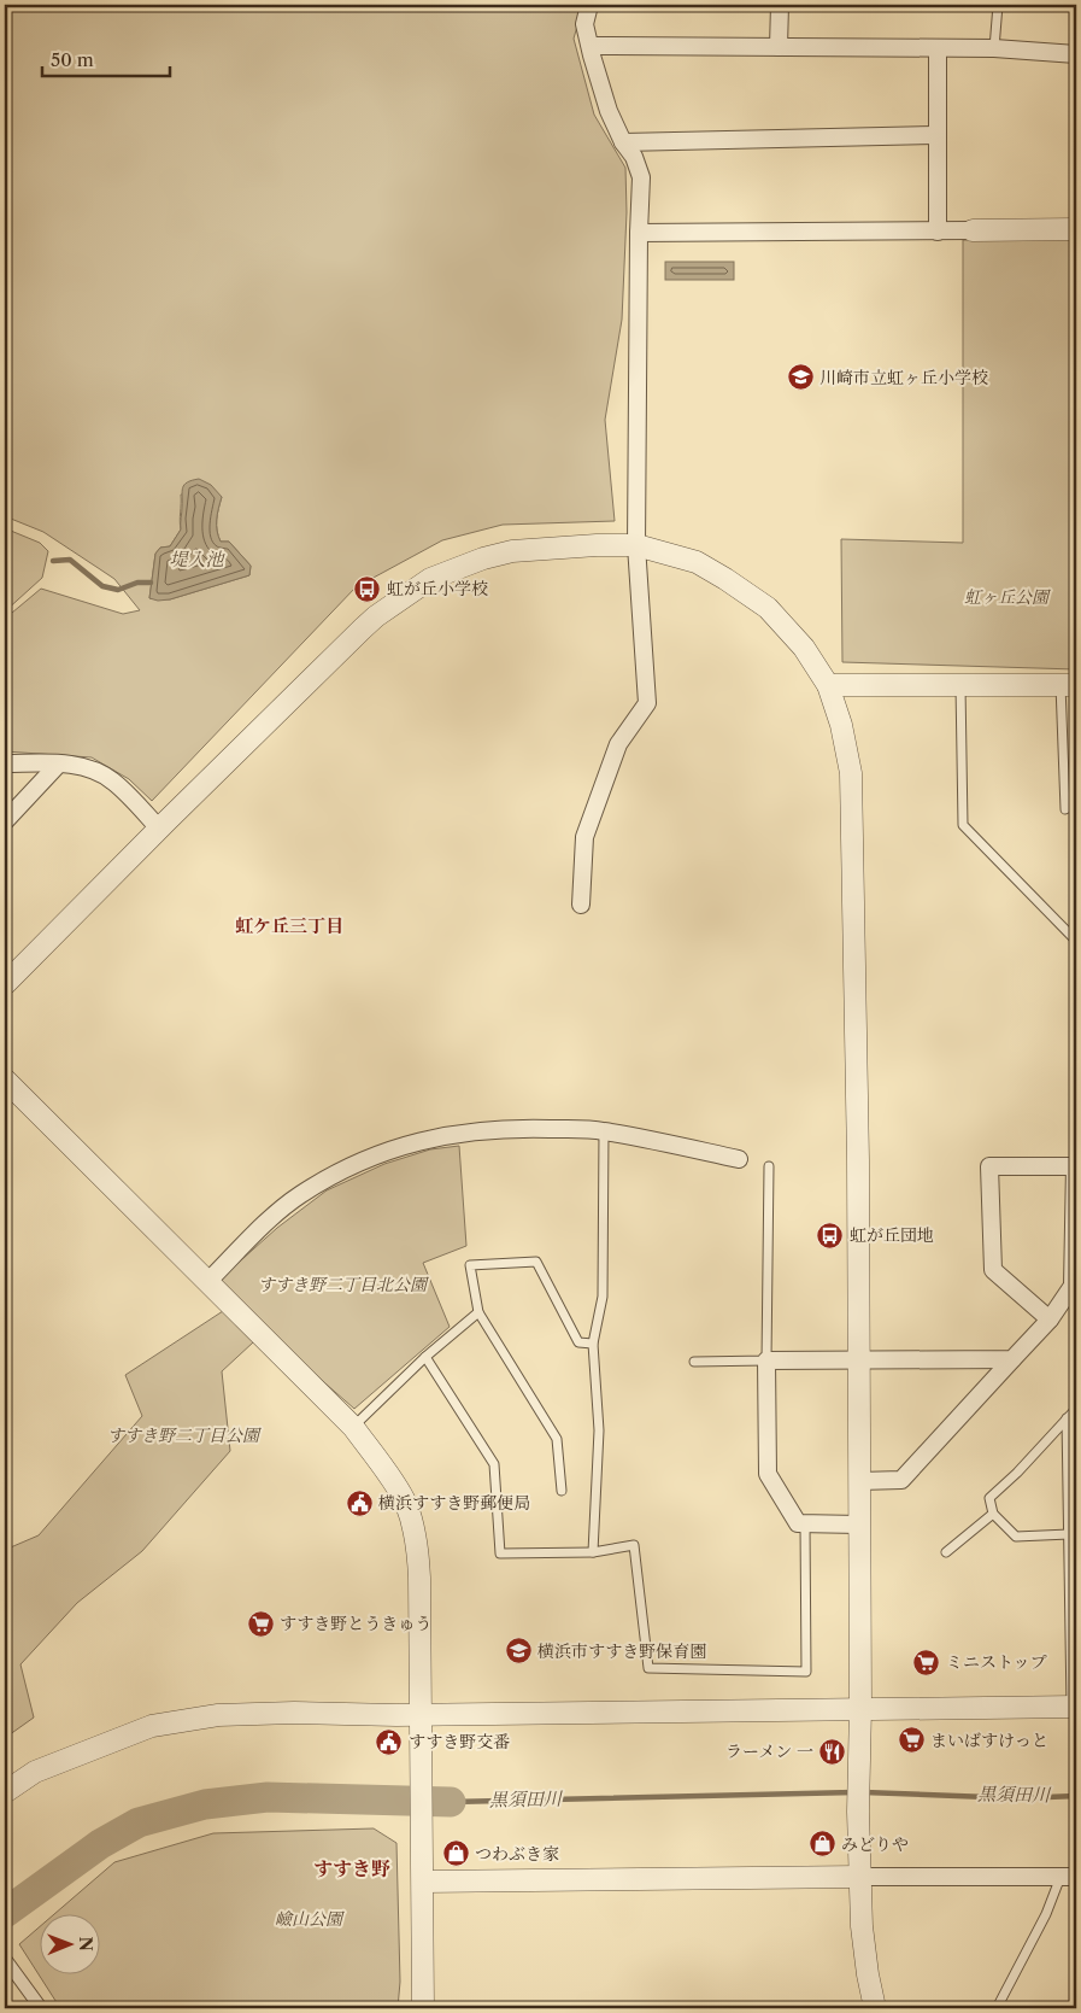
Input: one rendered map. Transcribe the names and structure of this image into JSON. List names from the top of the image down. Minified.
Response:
{"districts":["虹ケ丘三丁目","すすき野"],"water":["堤入池","黒須田川"],"parks":["虹ヶ丘公園","すすき野二丁目北公園","すすき野二丁目公園","嶮山公園"],"places":{"school or university":["川崎市立虹ヶ丘小学校","横浜市すすき野保育園"],"bus stop":["虹が丘小学校","虹が丘団地"],"public building":["横浜すすき野郵便局","すすき野交番"],"supermarket":["すすき野とうきゅう","ミニストップ","まいばすけっと"],"restaurant":["ラーメン 一"],"shop":["みどりや","つわぶき家"]},"scale_bar":"50 m","north":"right"}
